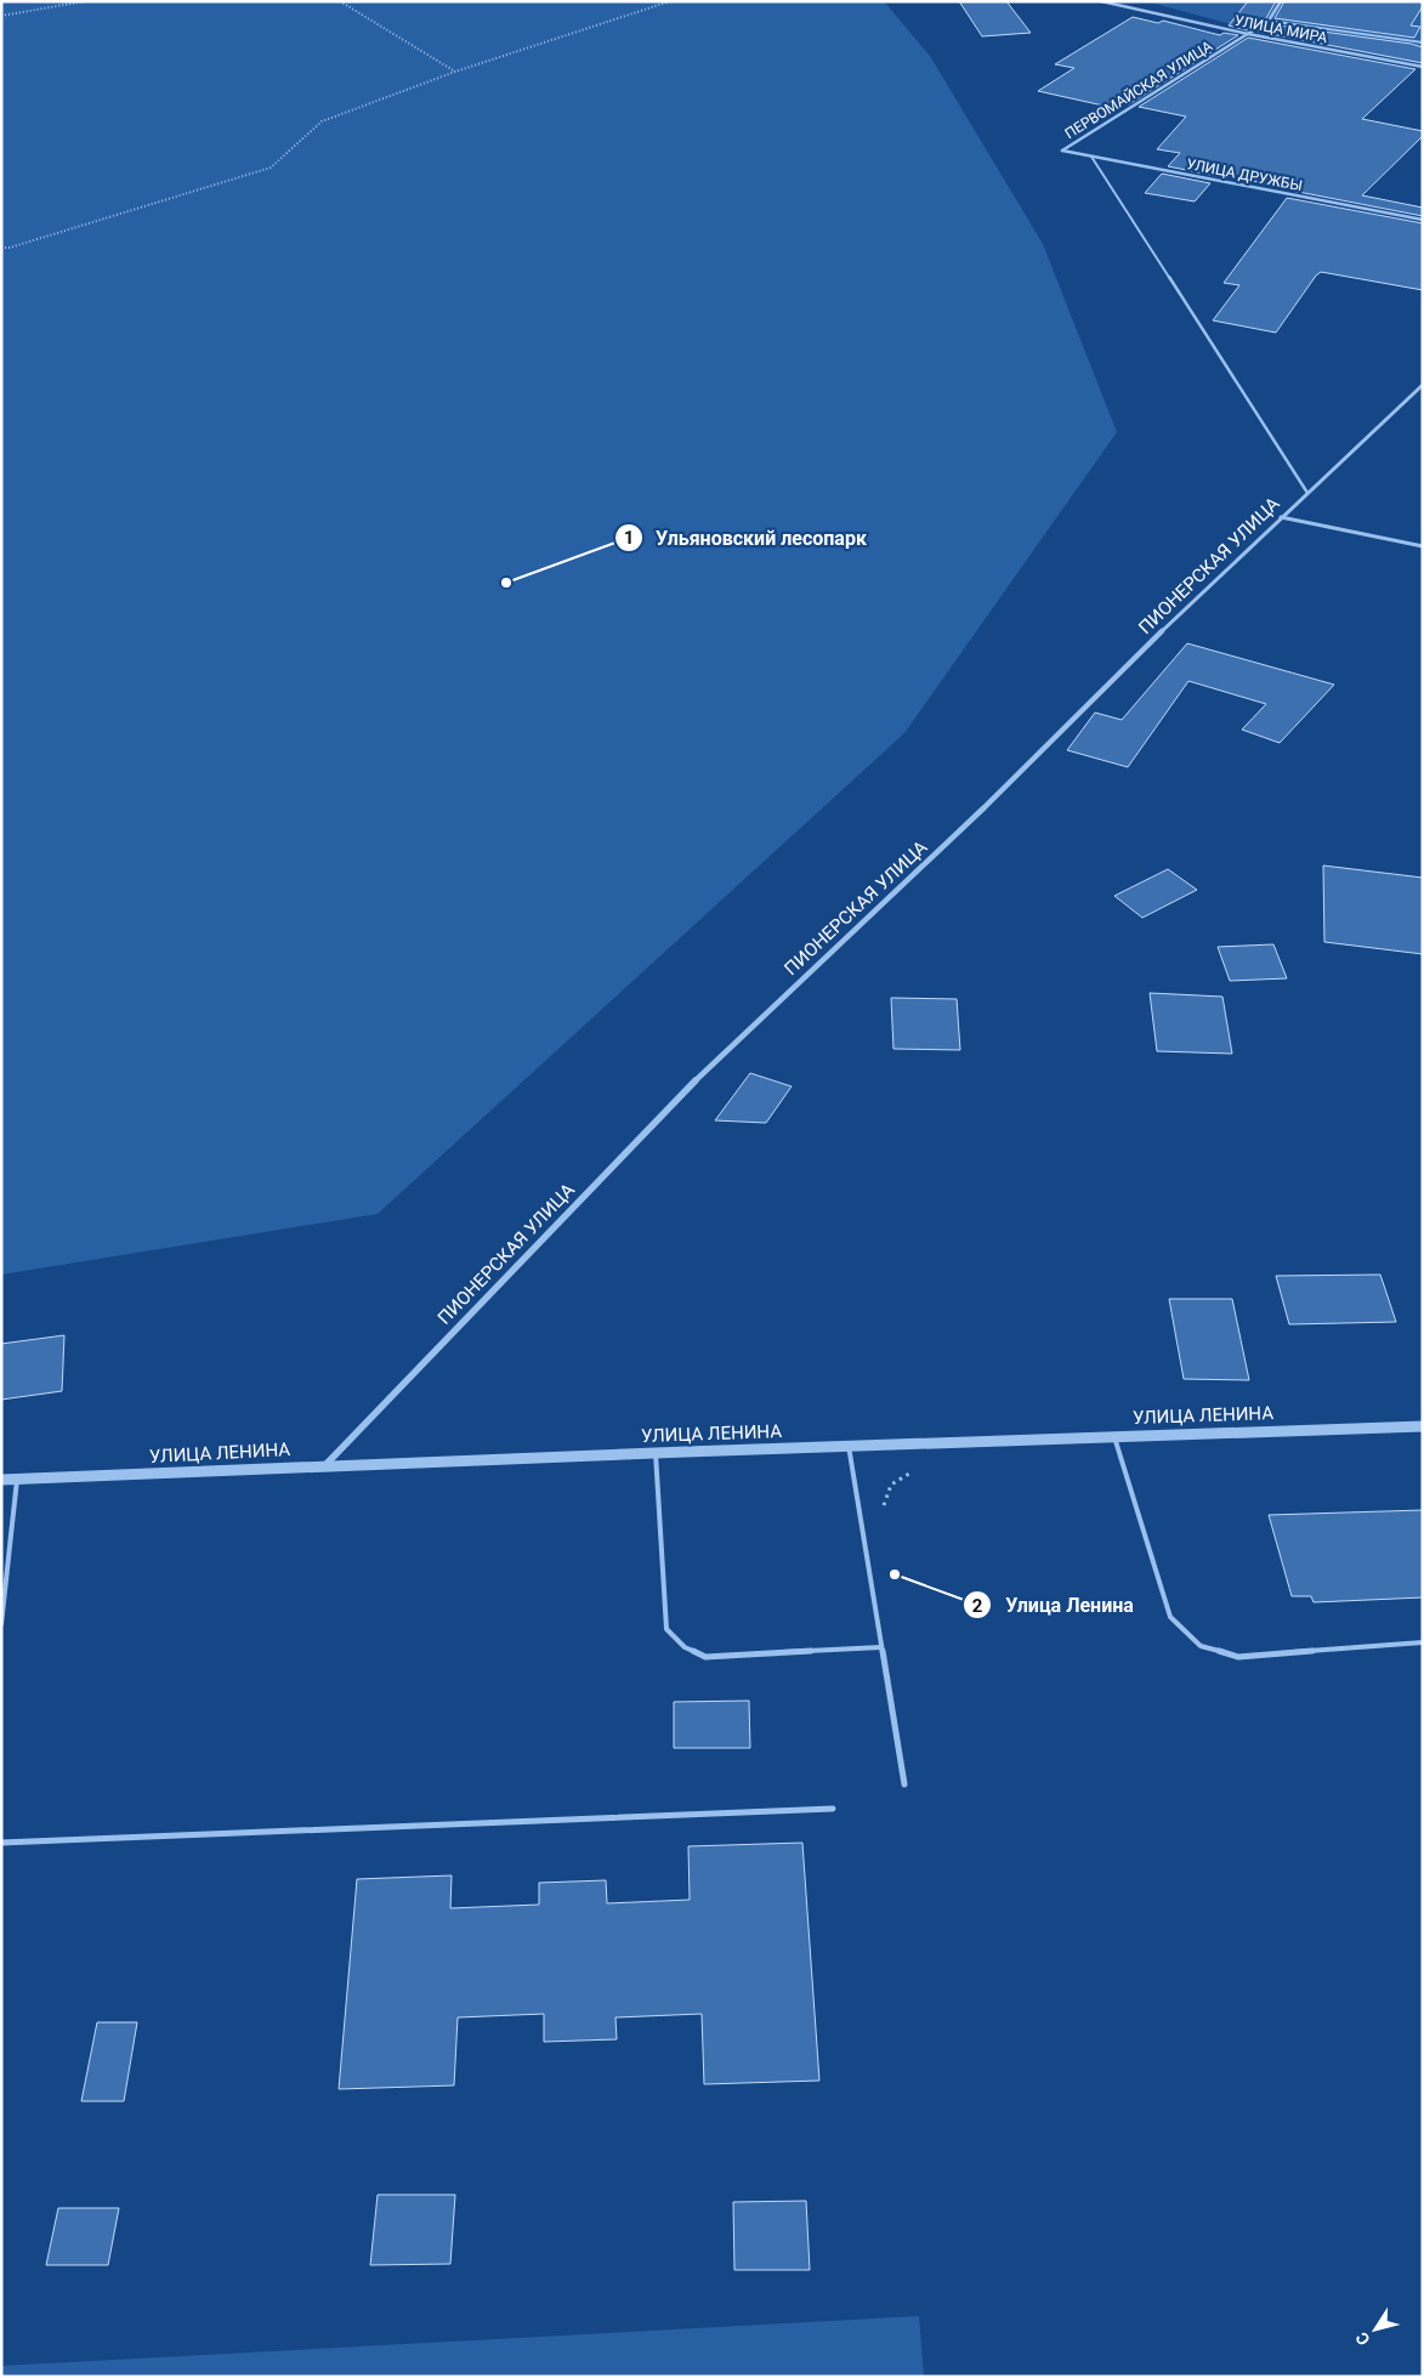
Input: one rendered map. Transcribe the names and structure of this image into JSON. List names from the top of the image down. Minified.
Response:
{"streets":{"street":["УЛИЦА МИРА","ПЕРВОМАЙСКАЯ УЛИЦА","УЛИЦА ДРУЖБЫ","ПИОНЕРСКАЯ УЛИЦА","УЛИЦА ЛЕНИНА"]},"crossings":[["УЛИЦА МИРА","ПЕРВОМАЙСКАЯ УЛИЦА"],["ПЕРВОМАЙСКАЯ УЛИЦА","УЛИЦА ДРУЖБЫ"],["ПИОНЕРСКАЯ УЛИЦА","УЛИЦА ЛЕНИНА"]],"places":["Ульяновский лесопарк","Улица Ленина"],"north":"bottom left"}
